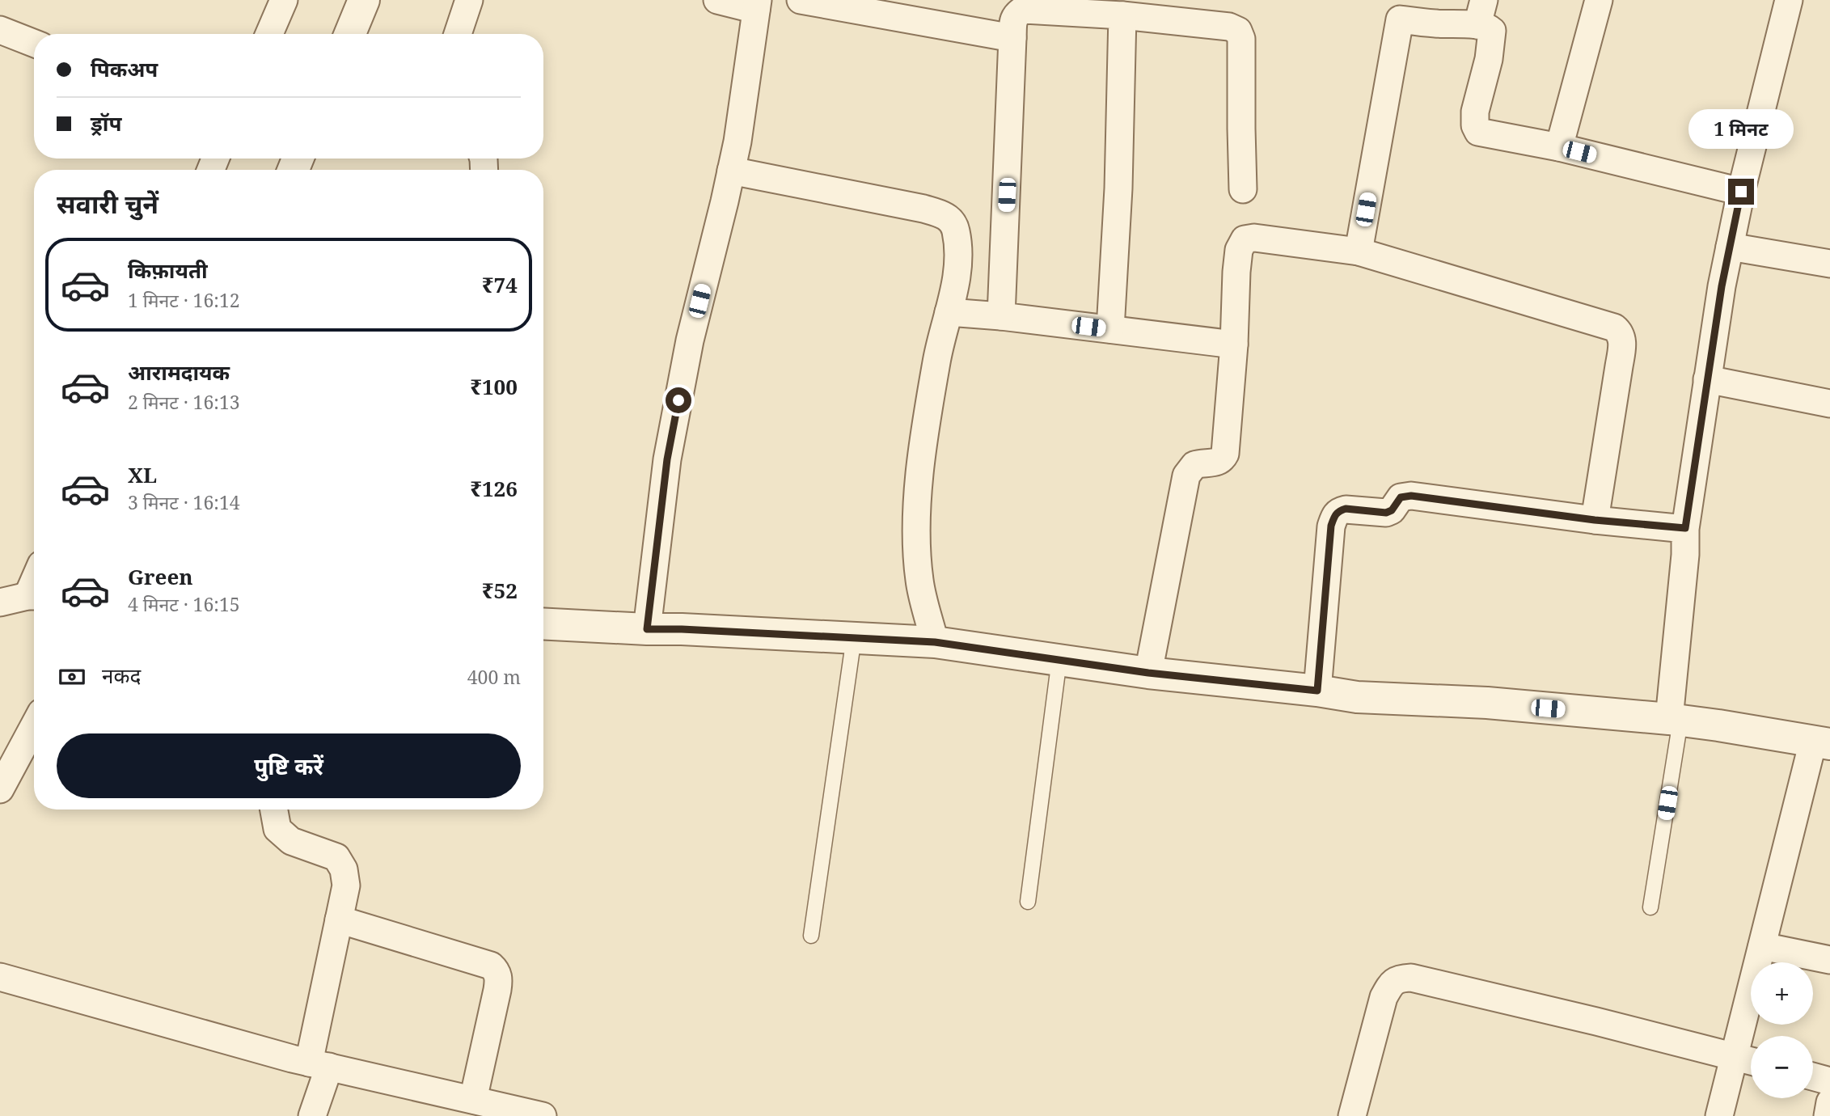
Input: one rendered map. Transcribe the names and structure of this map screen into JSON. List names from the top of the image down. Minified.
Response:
{"page":{"banner":["पिकअप","ड्रॉप"],"bubble":"1 मिनट","heading":"सवारी चुनें","list":[{"name":"किफ़ायती","note":"1 मिनट · 16:12","value":"₹74"},{"name":"आरामदायक","note":"2 मिनट · 16:13","value":"₹100"},{"name":"XL","note":"3 मिनट · 16:14","value":"₹126"},{"name":"Green","note":"4 मिनट · 16:15","value":"₹52"}],"pay":["नकद","400 m"],"buttons":"पुष्टि करें","map_buttons":["+","−"]}}
